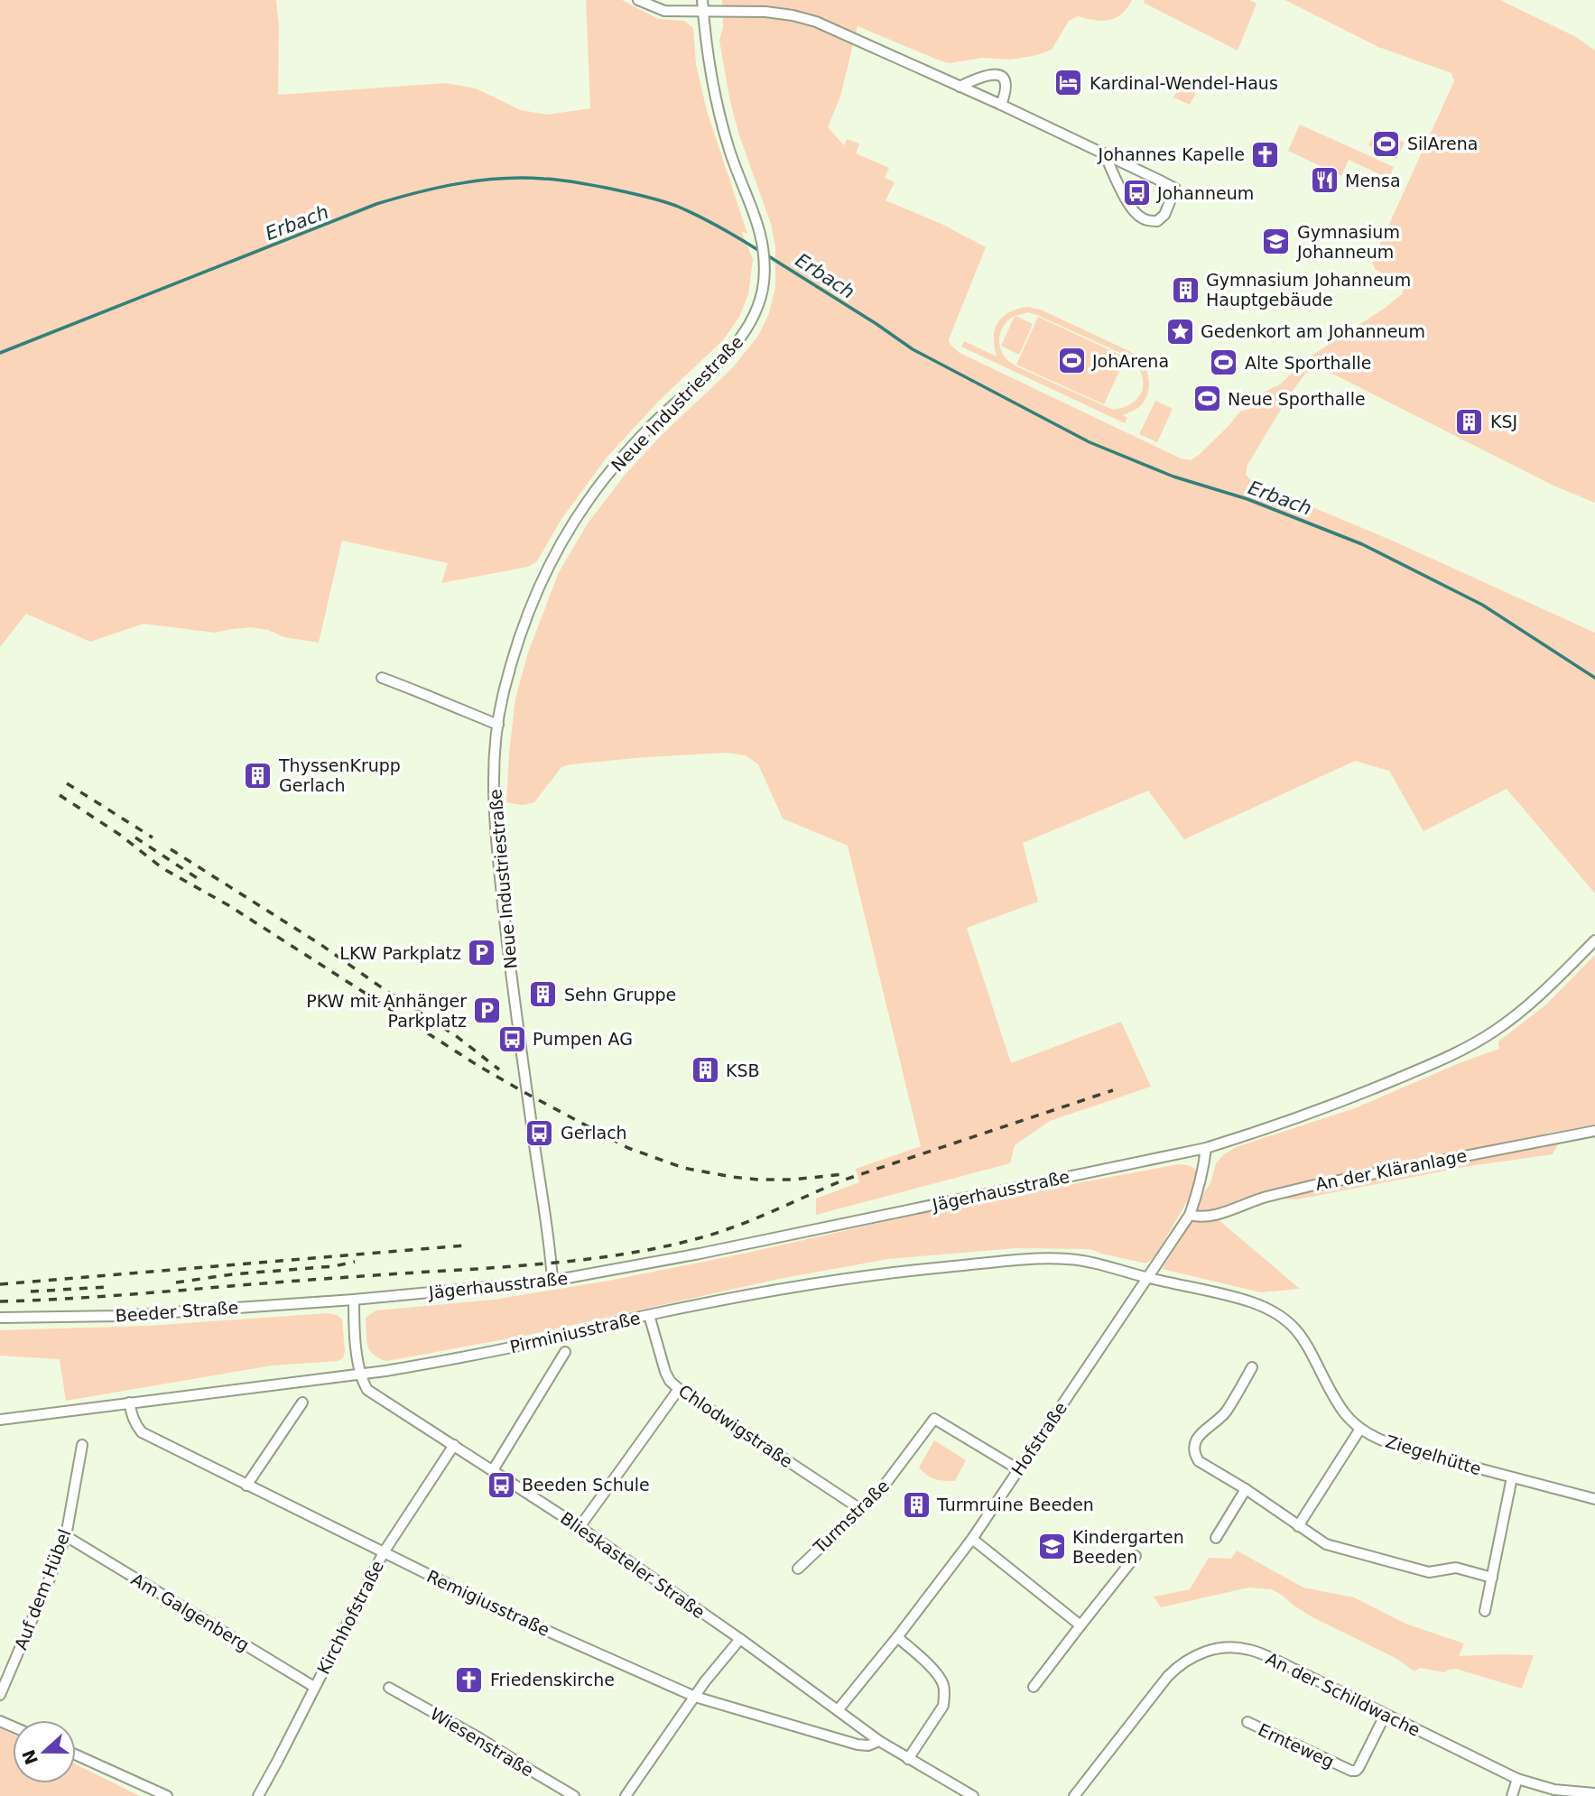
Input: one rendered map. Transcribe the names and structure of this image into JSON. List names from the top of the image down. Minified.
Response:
{"streets":{"street":["Neue Industriestraße","An der Kläranlage","Jägerhausstraße","Beeder Straße","Pirminiusstraße","Chlodwigstraße","Hofstraße","Ziegelhütte","Turmstraße","Blieskasteler Straße","Auf dem Hübel","Remigiusstraße","Am Galgenberg","Kirchhofstraße","An der Schildwache","Wiesenstraße","Ernteweg"]},"crossings":[["Neue Industriestraße","Jägerhausstraße"],["An der Kläranlage","Hofstraße"],["Jägerhausstraße","Beeder Straße"],["Jägerhausstraße","Hofstraße"],["Jägerhausstraße","Blieskasteler Straße"],["Beeder Straße","Blieskasteler Straße"],["Pirminiusstraße","Chlodwigstraße"],["Pirminiusstraße","Hofstraße"],["Pirminiusstraße","Ziegelhütte"],["Pirminiusstraße","Blieskasteler Straße"],["Pirminiusstraße","Remigiusstraße"],["Chlodwigstraße","Turmstraße"],["Hofstraße","Ziegelhütte"],["Hofstraße","Turmstraße"],["Hofstraße","Blieskasteler Straße"],["Blieskasteler Straße","Remigiusstraße"],["Blieskasteler Straße","Kirchhofstraße"],["Auf dem Hübel","Am Galgenberg"],["Remigiusstraße","Kirchhofstraße"],["Am Galgenberg","Kirchhofstraße"],["An der Schildwache","Ernteweg"]],"water":["Erbach"],"places":{"hotel":["Kardinal-Wendel-Haus"],"sports":["SilArena","JohArena","Alte Sporthalle","Neue Sporthalle"],"church":["Johannes Kapelle","Friedenskirche"],"restaurant":["Mensa"],"bus stop":["Johanneum","Pumpen AG","Gerlach","Beeden Schule"],"school or university":["Gymnasium Johanneum","Kindergarten Beeden"],"building":["Gymnasium Johanneum Hauptgebäude","KSJ","ThyssenKrupp Gerlach","Sehn Gruppe","KSB","Turmruine Beeden"],"place":["Gedenkort am Johanneum"],"parking":["LKW Parkplatz","PKW mit Anhänger Parkplatz"]},"north":"left"}
